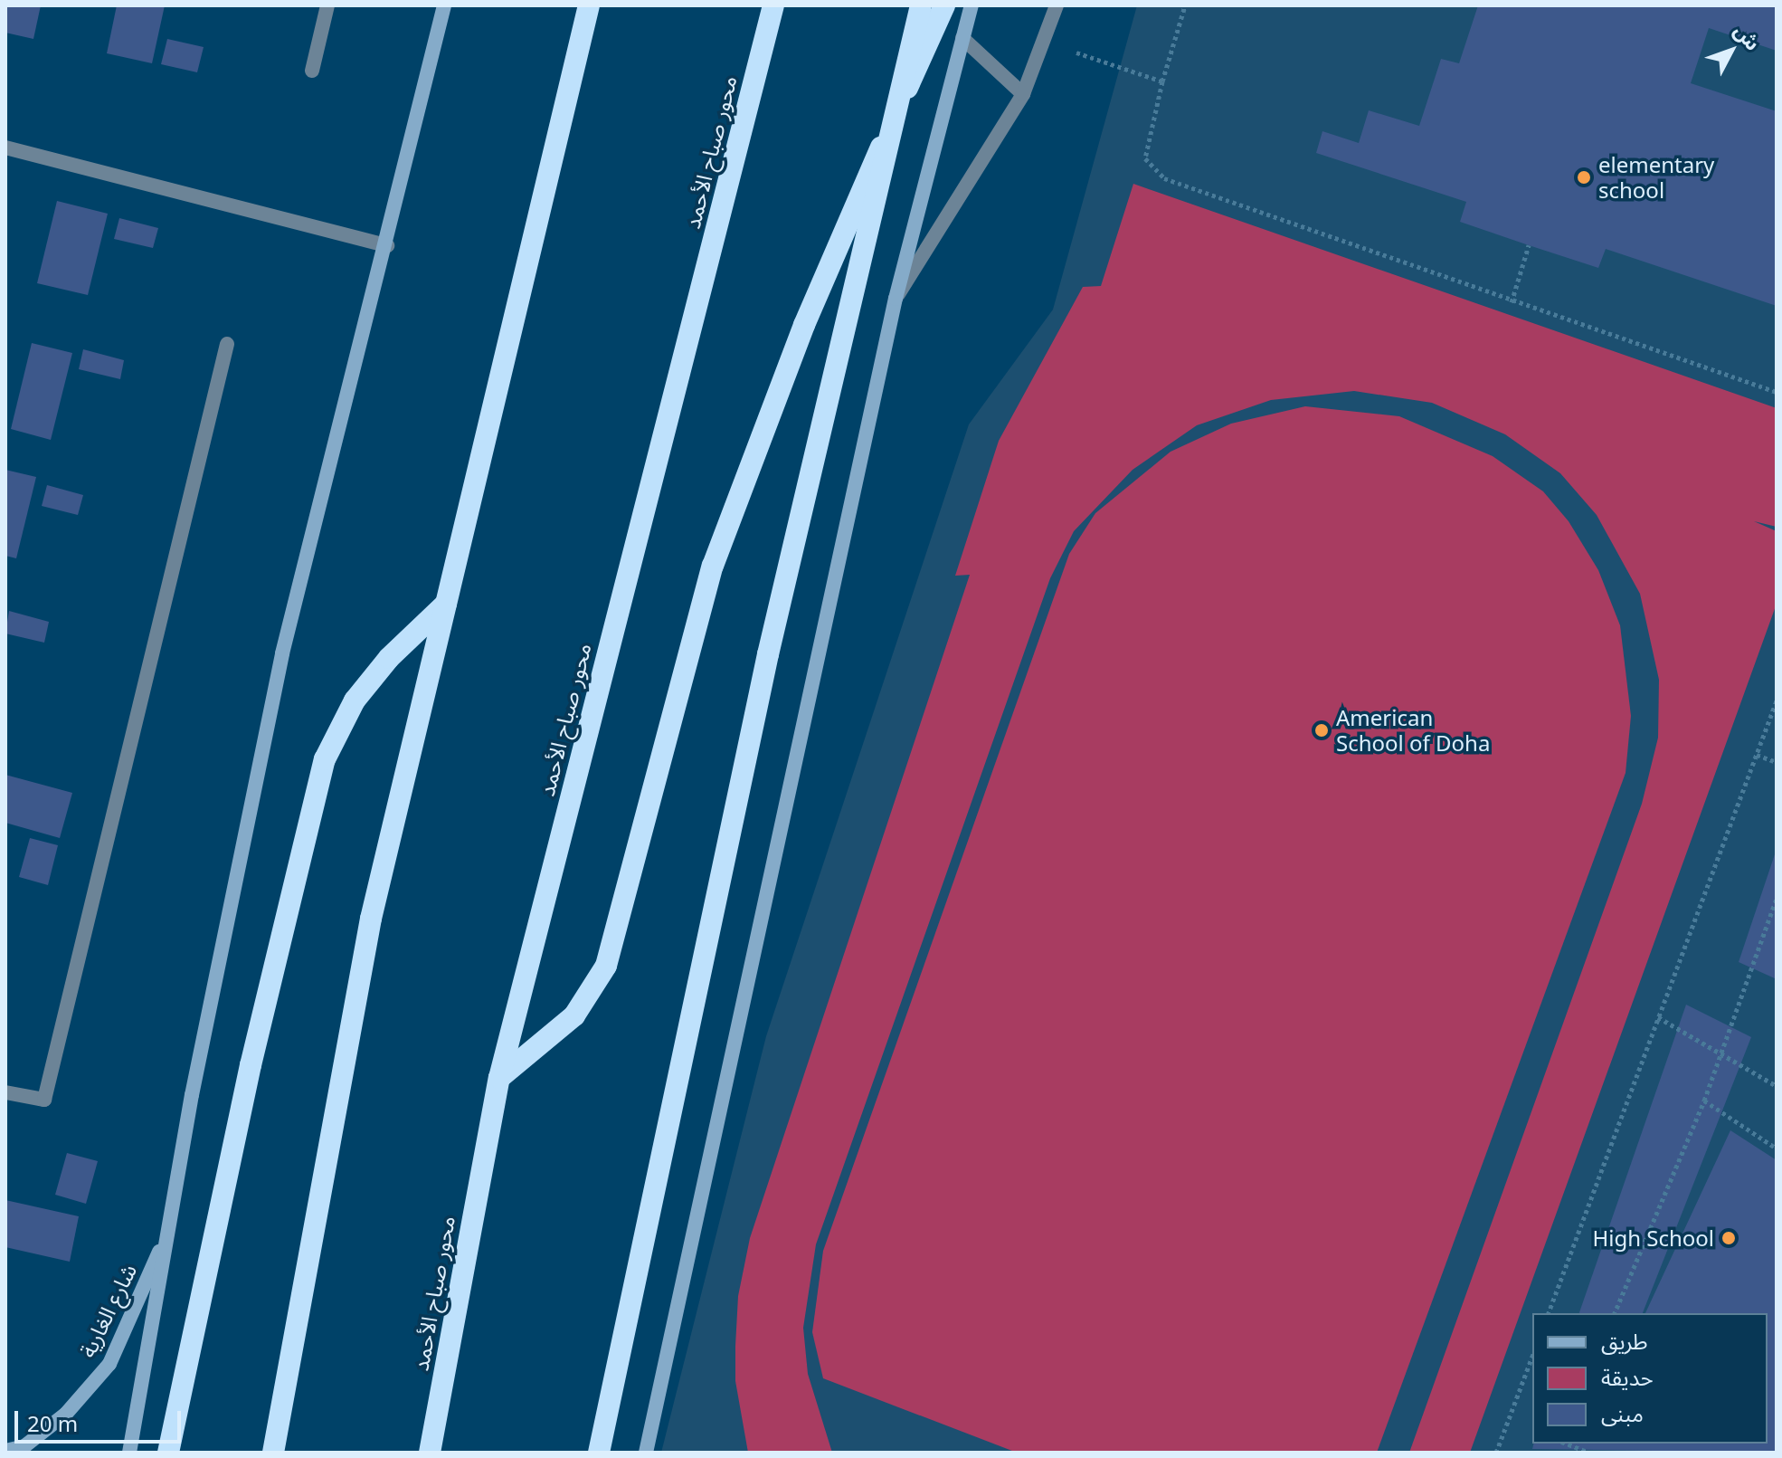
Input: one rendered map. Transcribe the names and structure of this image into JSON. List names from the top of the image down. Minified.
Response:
{"streets":{"highway":["محور صباح الأحمد"],"street":["شارع الغارية"]},"places":["elementary school","American School of Doha","High School"],"legend":["طريق","حديقة","مبنى"],"scale_bar":"20 m","north":"top right"}
